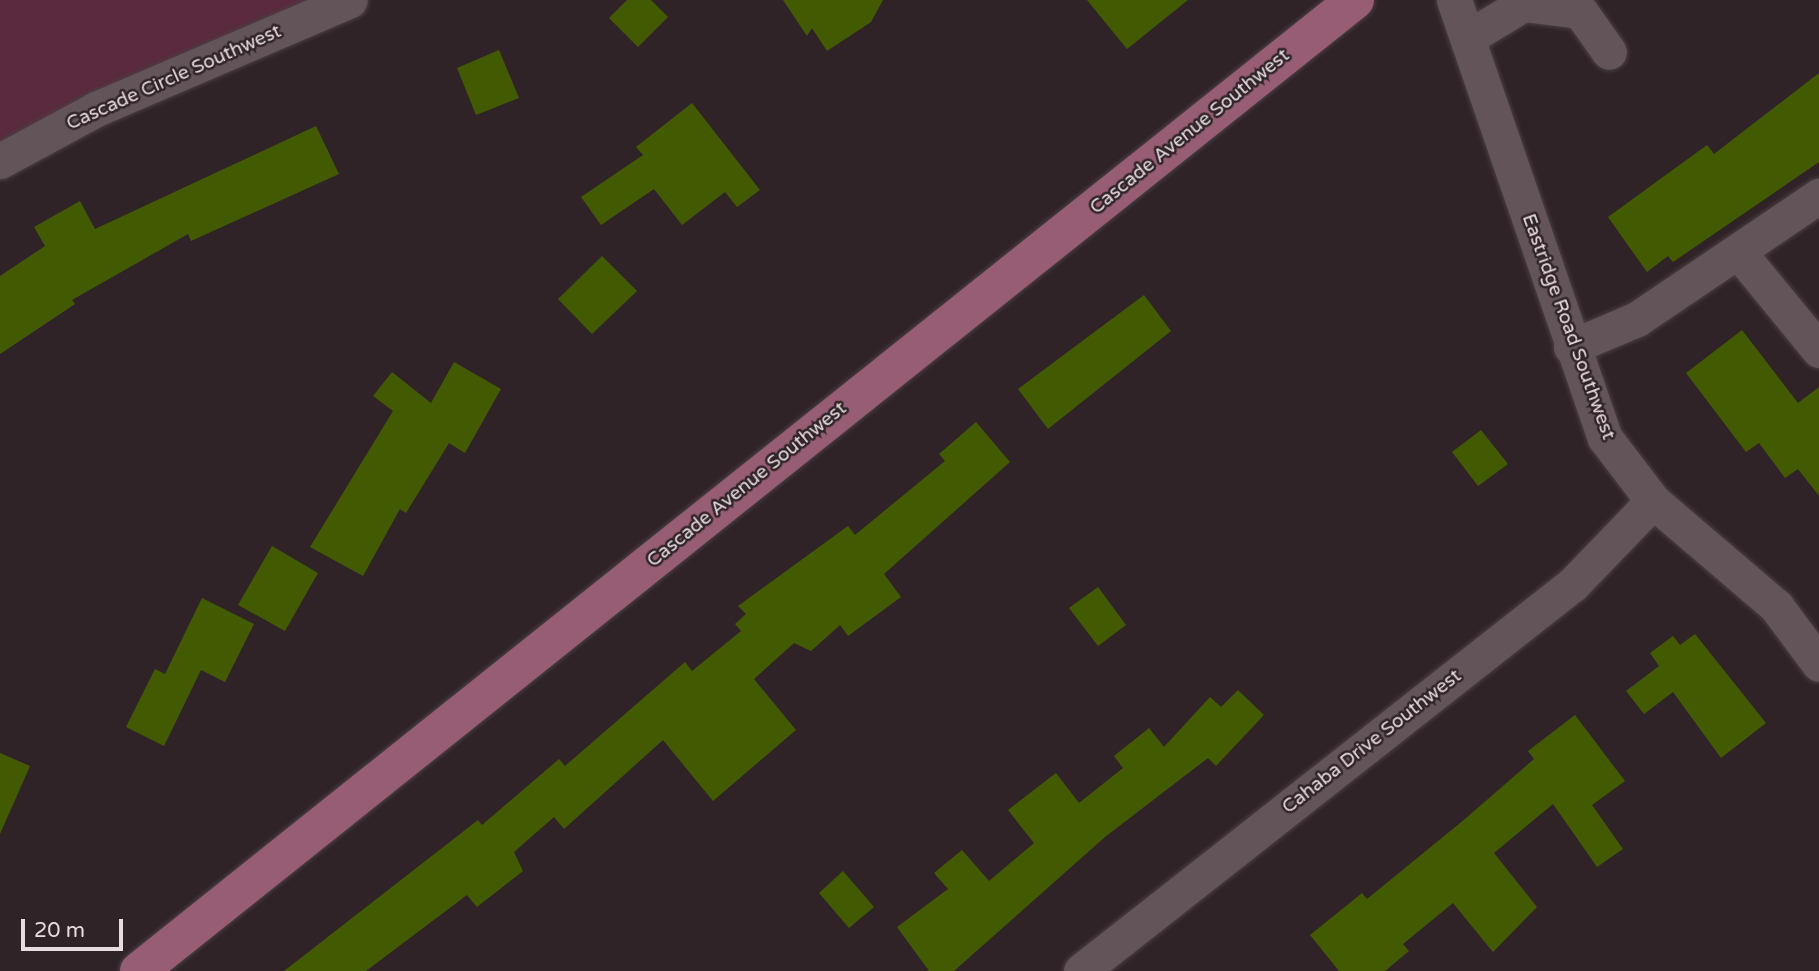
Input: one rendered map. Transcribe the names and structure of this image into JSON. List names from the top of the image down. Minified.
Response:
{"streets":{"main road":["Cascade Avenue Southwest"],"street":["Cascade Circle Southwest","Eastridge Road Southwest","Cahaba Drive Southwest"]},"crossings":[["Eastridge Road Southwest","Cahaba Drive Southwest"]],"scale_bar":"20 m"}
